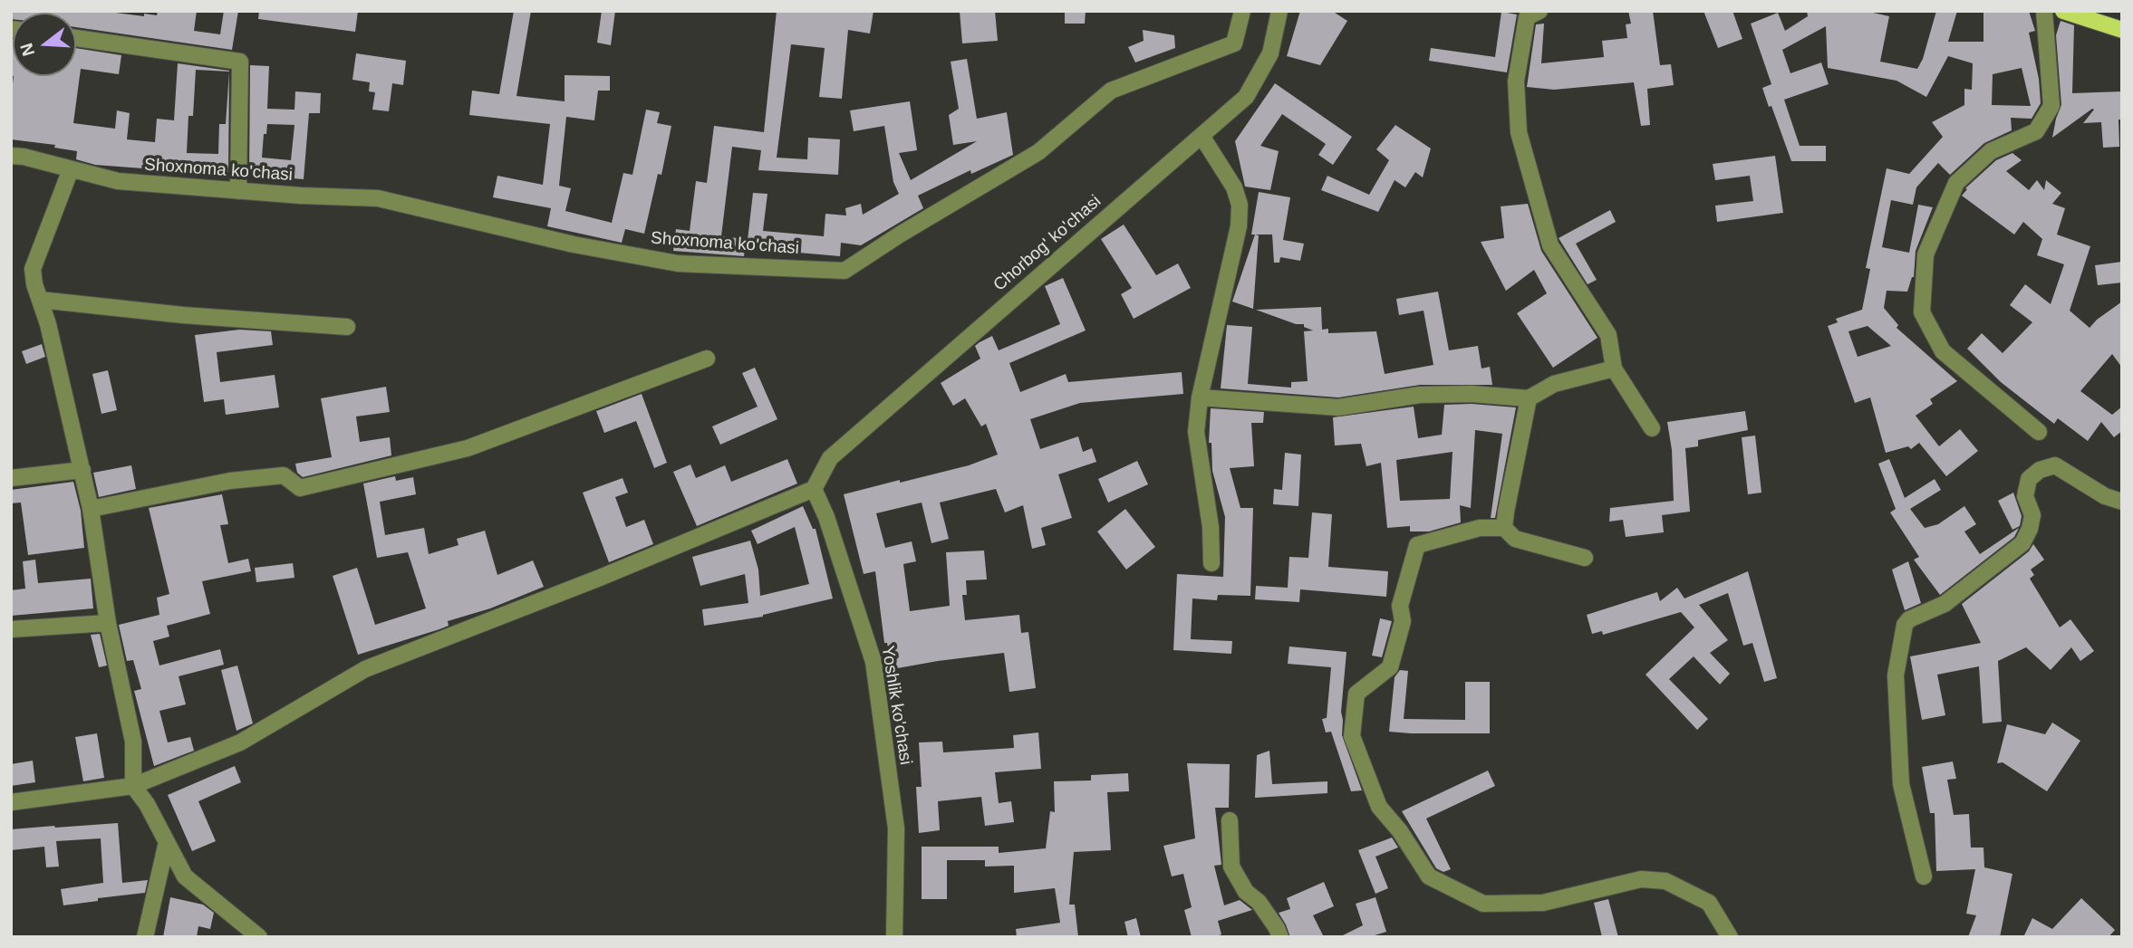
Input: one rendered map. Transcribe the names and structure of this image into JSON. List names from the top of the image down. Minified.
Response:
{"streets":{"street":["Shoxnoma ko'chasi","Chorbog' ko'chasi","Yoshlik ko'chasi"]},"crossings":[["Chorbog' ko'chasi","Yoshlik ko'chasi"]],"north":"left"}
